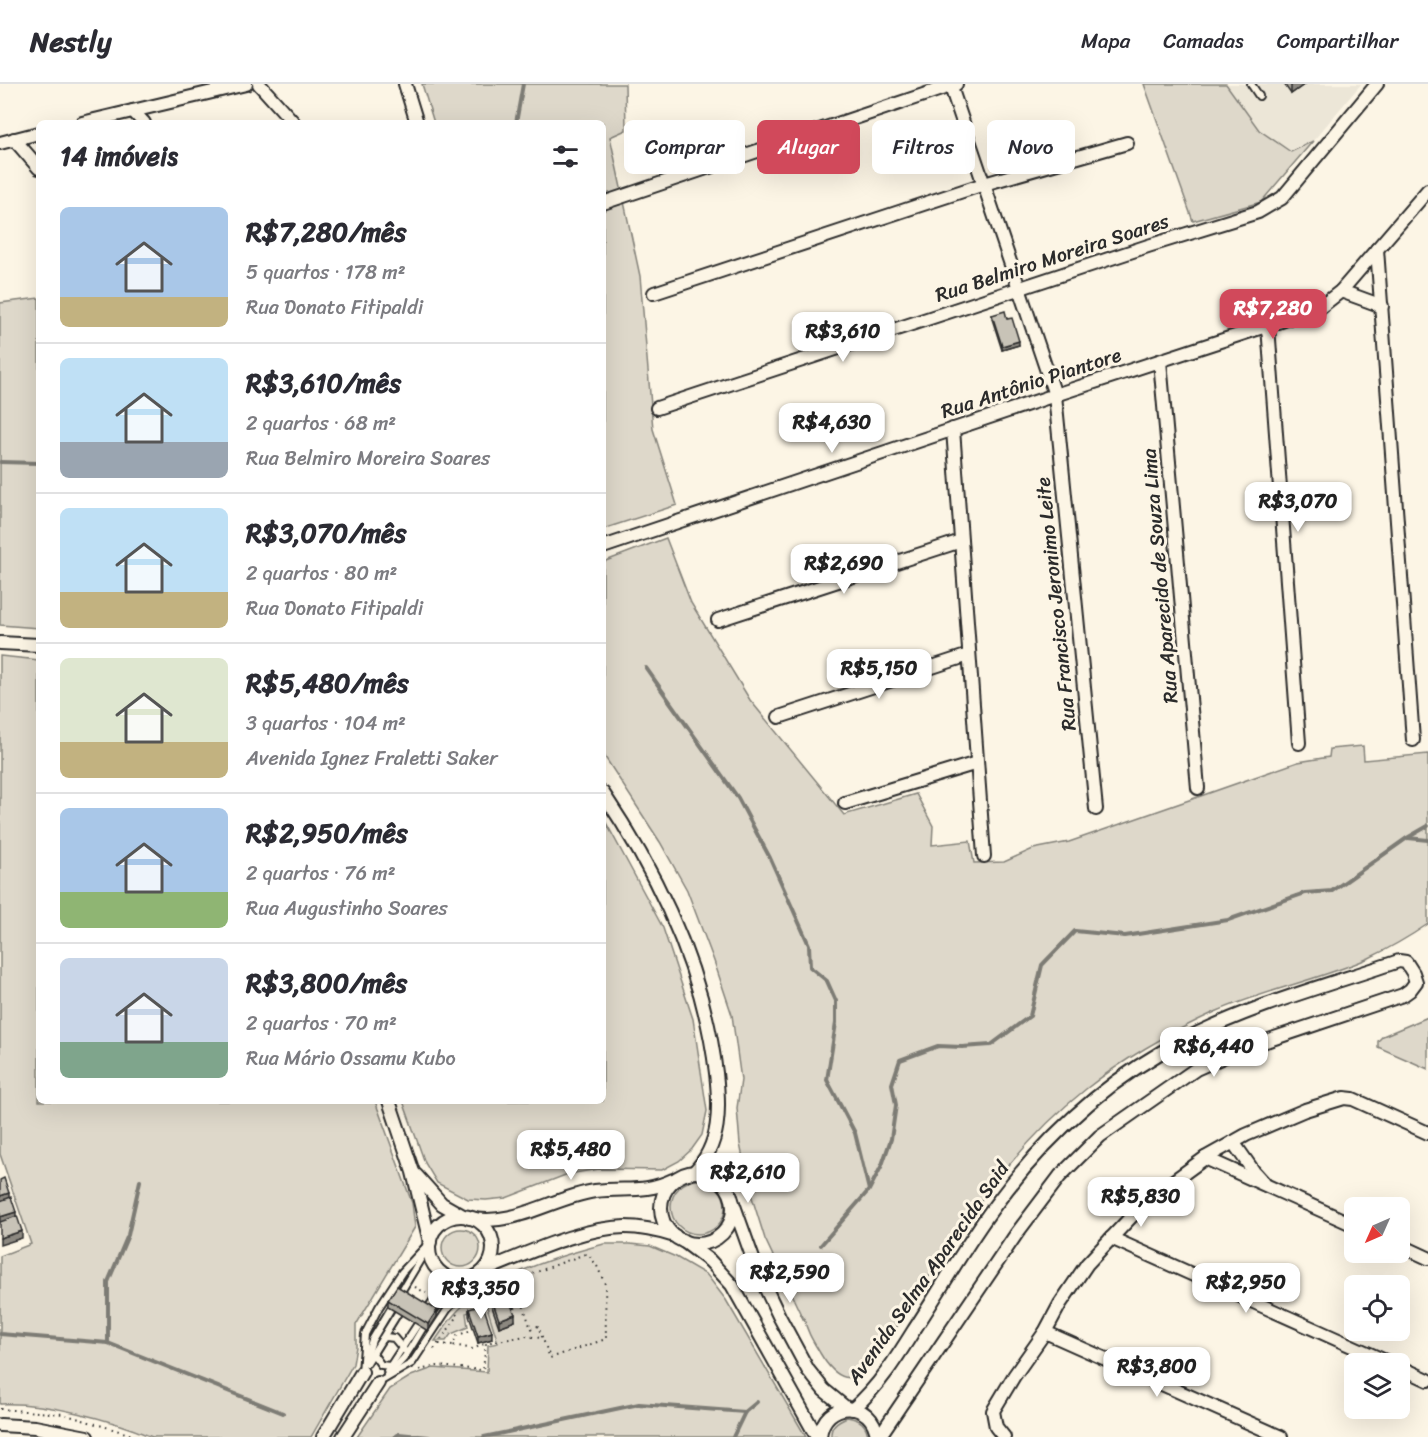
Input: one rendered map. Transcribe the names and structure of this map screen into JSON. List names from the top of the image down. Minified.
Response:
{"streets":{"street":["Rua Belmiro Moreira Soares","Rua Antônio Piantore","Rua Aparecido de Souza Lima","Rua Francisco Jeronimo Leite","Avenida Selma Aparecida Said"]},"crossings":[["Rua Belmiro Moreira Soares","Rua Francisco Jeronimo Leite"],["Rua Antônio Piantore","Rua Aparecido de Souza Lima"],["Rua Antônio Piantore","Rua Francisco Jeronimo Leite"]],"north":"bottom left","page":{"header":"Nestly","nav":["Mapa","Camadas","Compartilhar"],"chip":["Comprar","Alugar","Filtros","Novo"],"heading":"14 imóveis","list":[{"name":"R$7,280/mês","note":"5 quartos · 178 m² · Rua Donato Fitipaldi"},{"name":"R$3,610/mês","note":"2 quartos · 68 m² · Rua Belmiro Moreira Soares"},{"name":"R$3,070/mês","note":"2 quartos · 80 m² · Rua Donato Fitipaldi"},{"name":"R$5,480/mês","note":"3 quartos · 104 m² · Avenida Ignez Fraletti Saker"},{"name":"R$2,950/mês","note":"2 quartos · 76 m² · Rua Augustinho Soares"},{"name":"R$3,800/mês","note":"2 quartos · 70 m² · Rua Mário Ossamu Kubo"}],"price":["R$7,280","R$3,610","R$4,630","R$3,070","R$2,690","R$5,150","R$6,440","R$5,480","R$2,610","R$5,830","R$2,590","R$2,950","R$3,350","R$3,800"]}}
